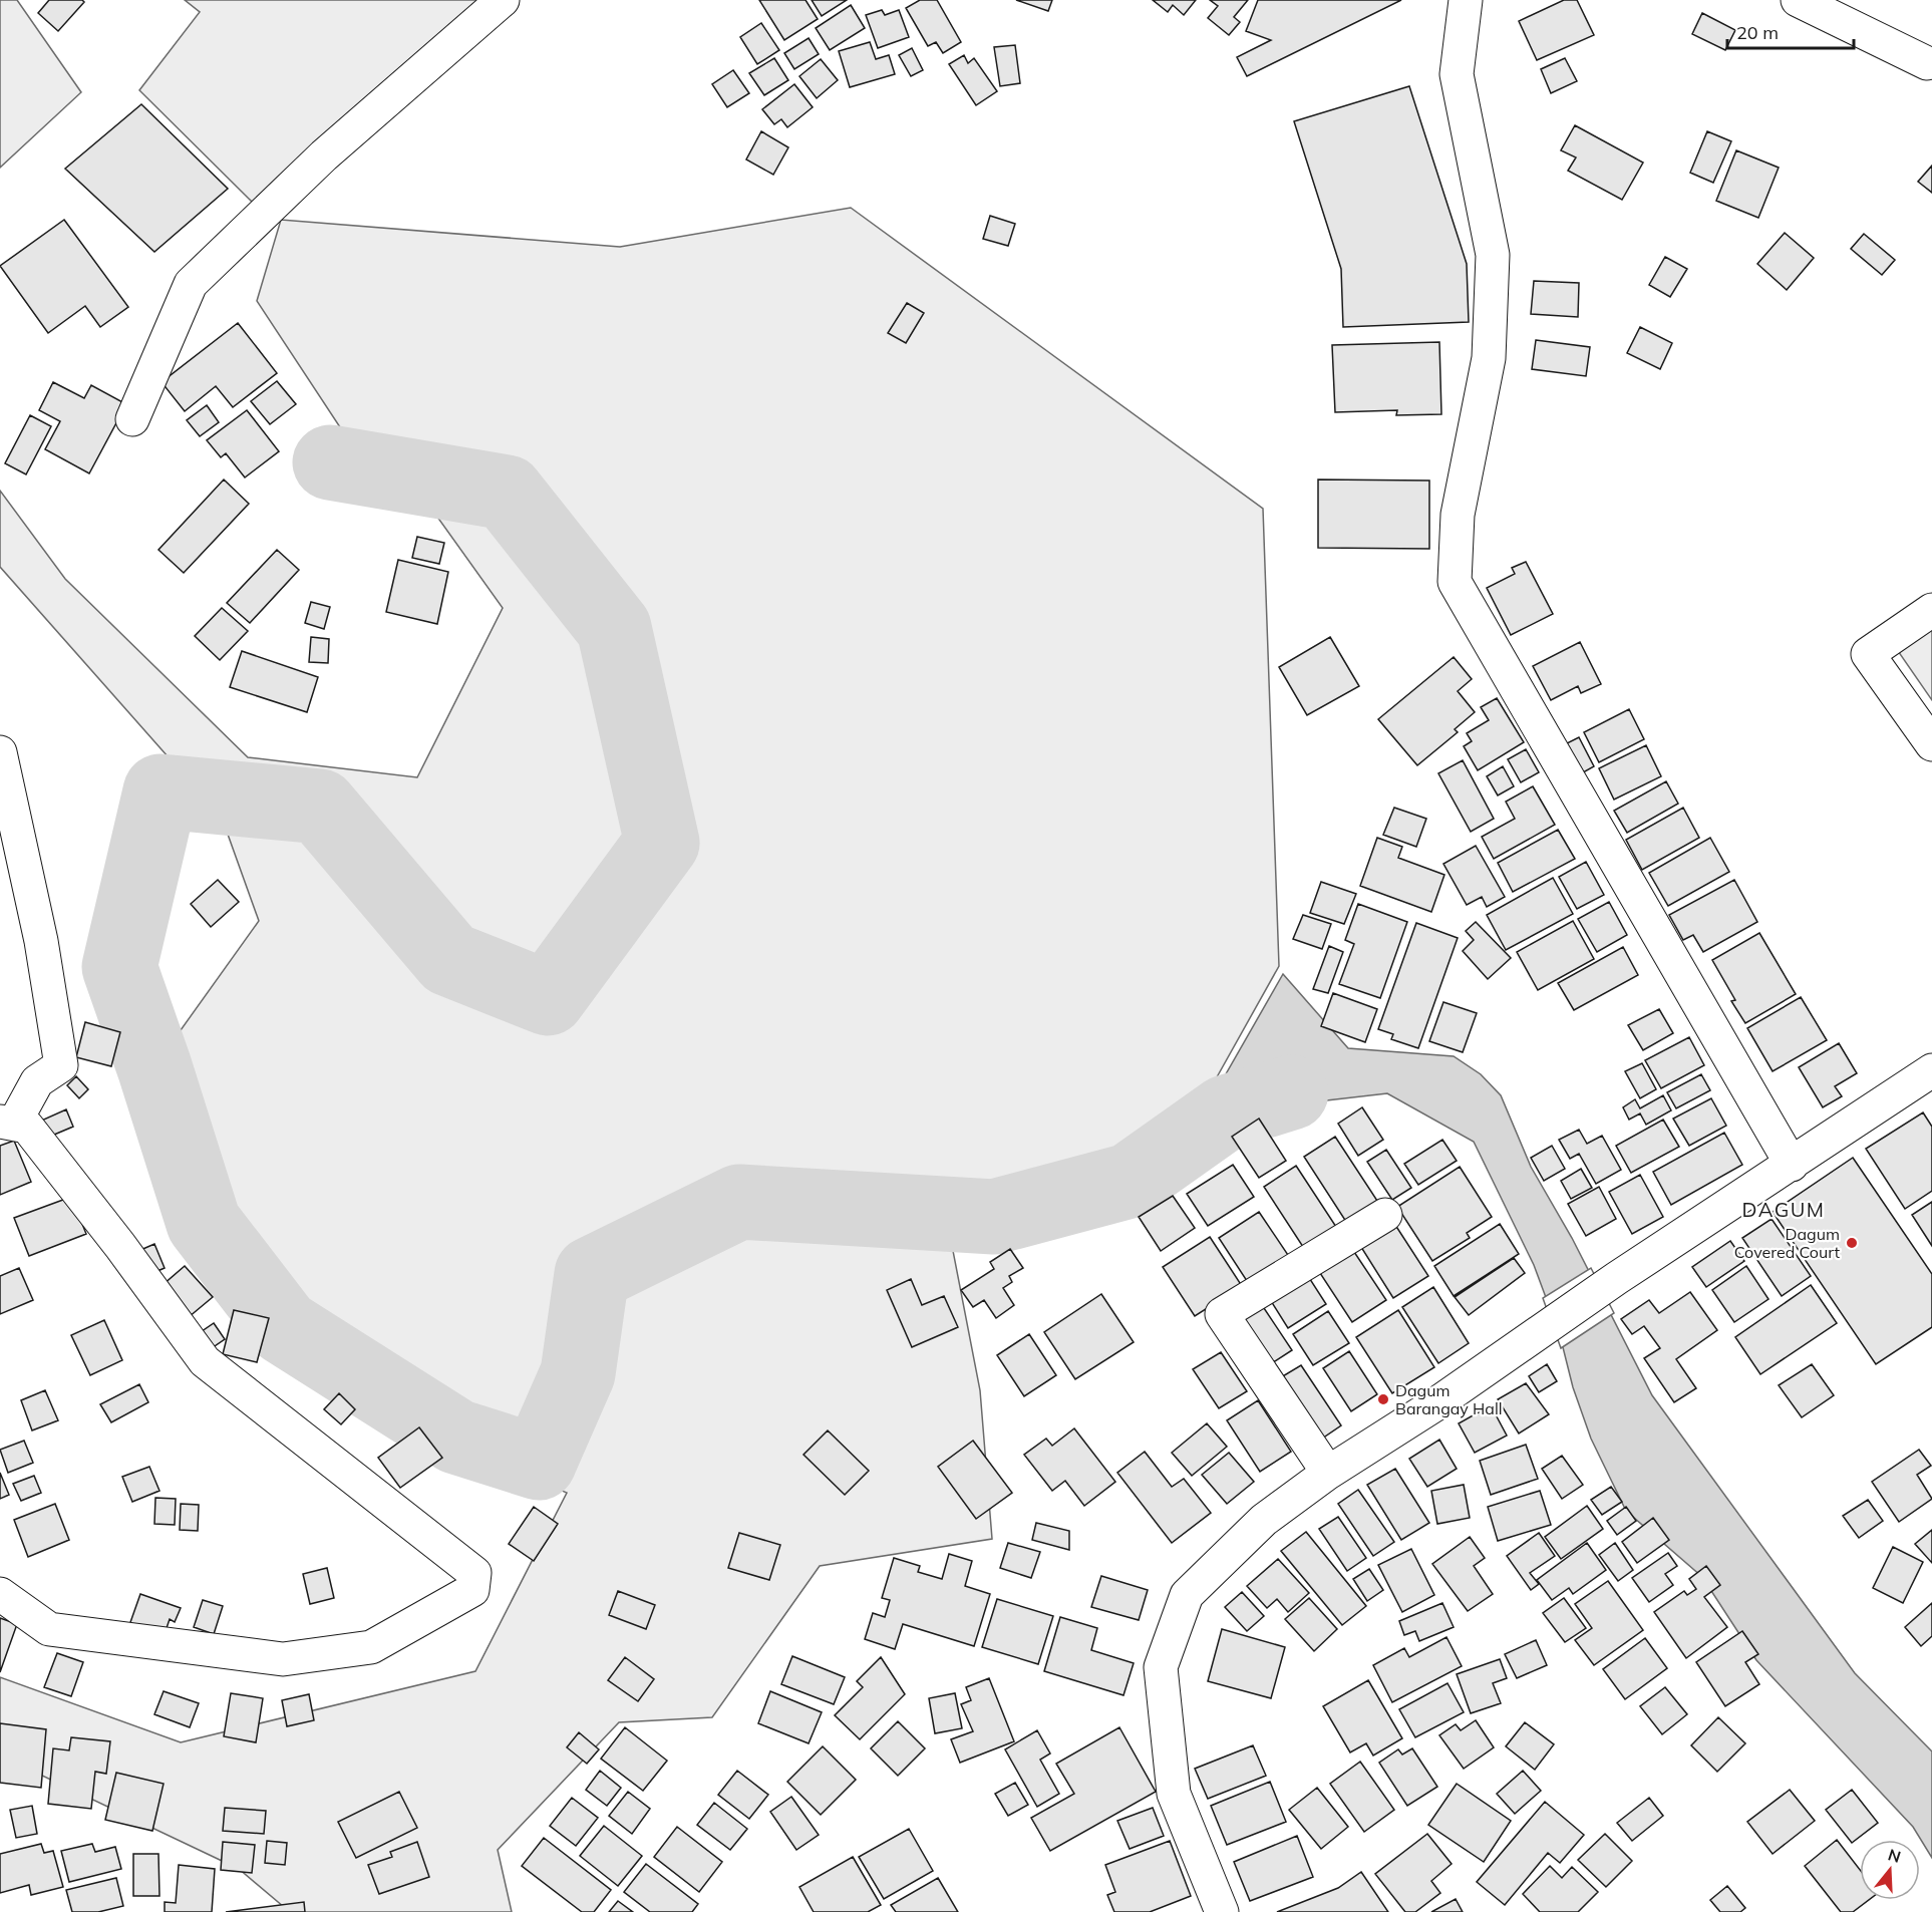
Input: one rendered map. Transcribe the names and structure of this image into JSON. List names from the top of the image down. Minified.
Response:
{"districts":["DAGUM"],"places":["Dagum Covered Court","Dagum Barangay Hall"],"scale_bar":"20 m","north":"top"}
